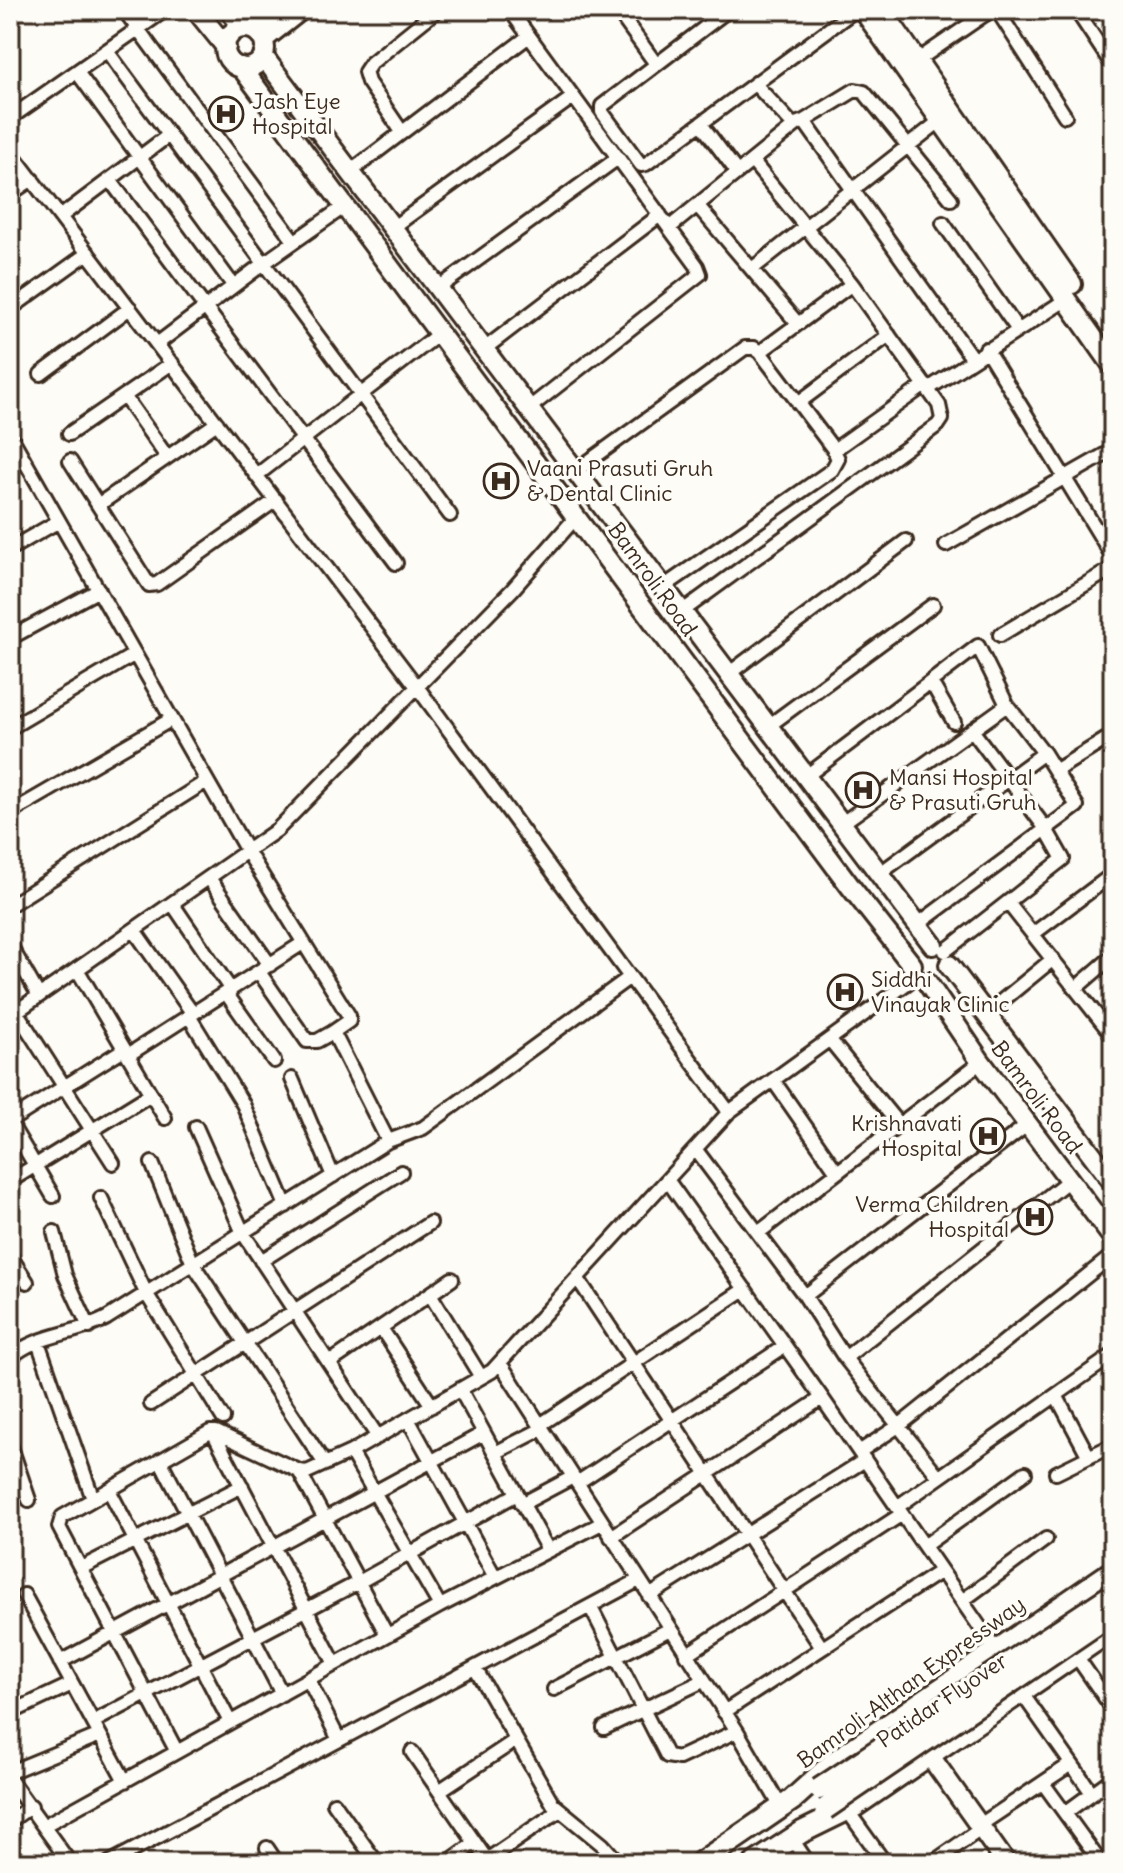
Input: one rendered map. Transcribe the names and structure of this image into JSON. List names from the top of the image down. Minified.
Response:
{"streets":{"main road":["Bamroli-Althan Expressway","Patidar Flyover"],"street":["Bamroli Road"]},"crossings":[["Bamroli-Althan Expressway","Patidar Flyover"]],"places":{"hospital":["Jash Eye Hospital","Vaani Prasuti Gruh & Dental Clinic","Mansi Hospital & Prasuti Gruh","Siddhi Vinayak Clinic","Krishnavati Hospital","Verma Children Hospital"]}}
